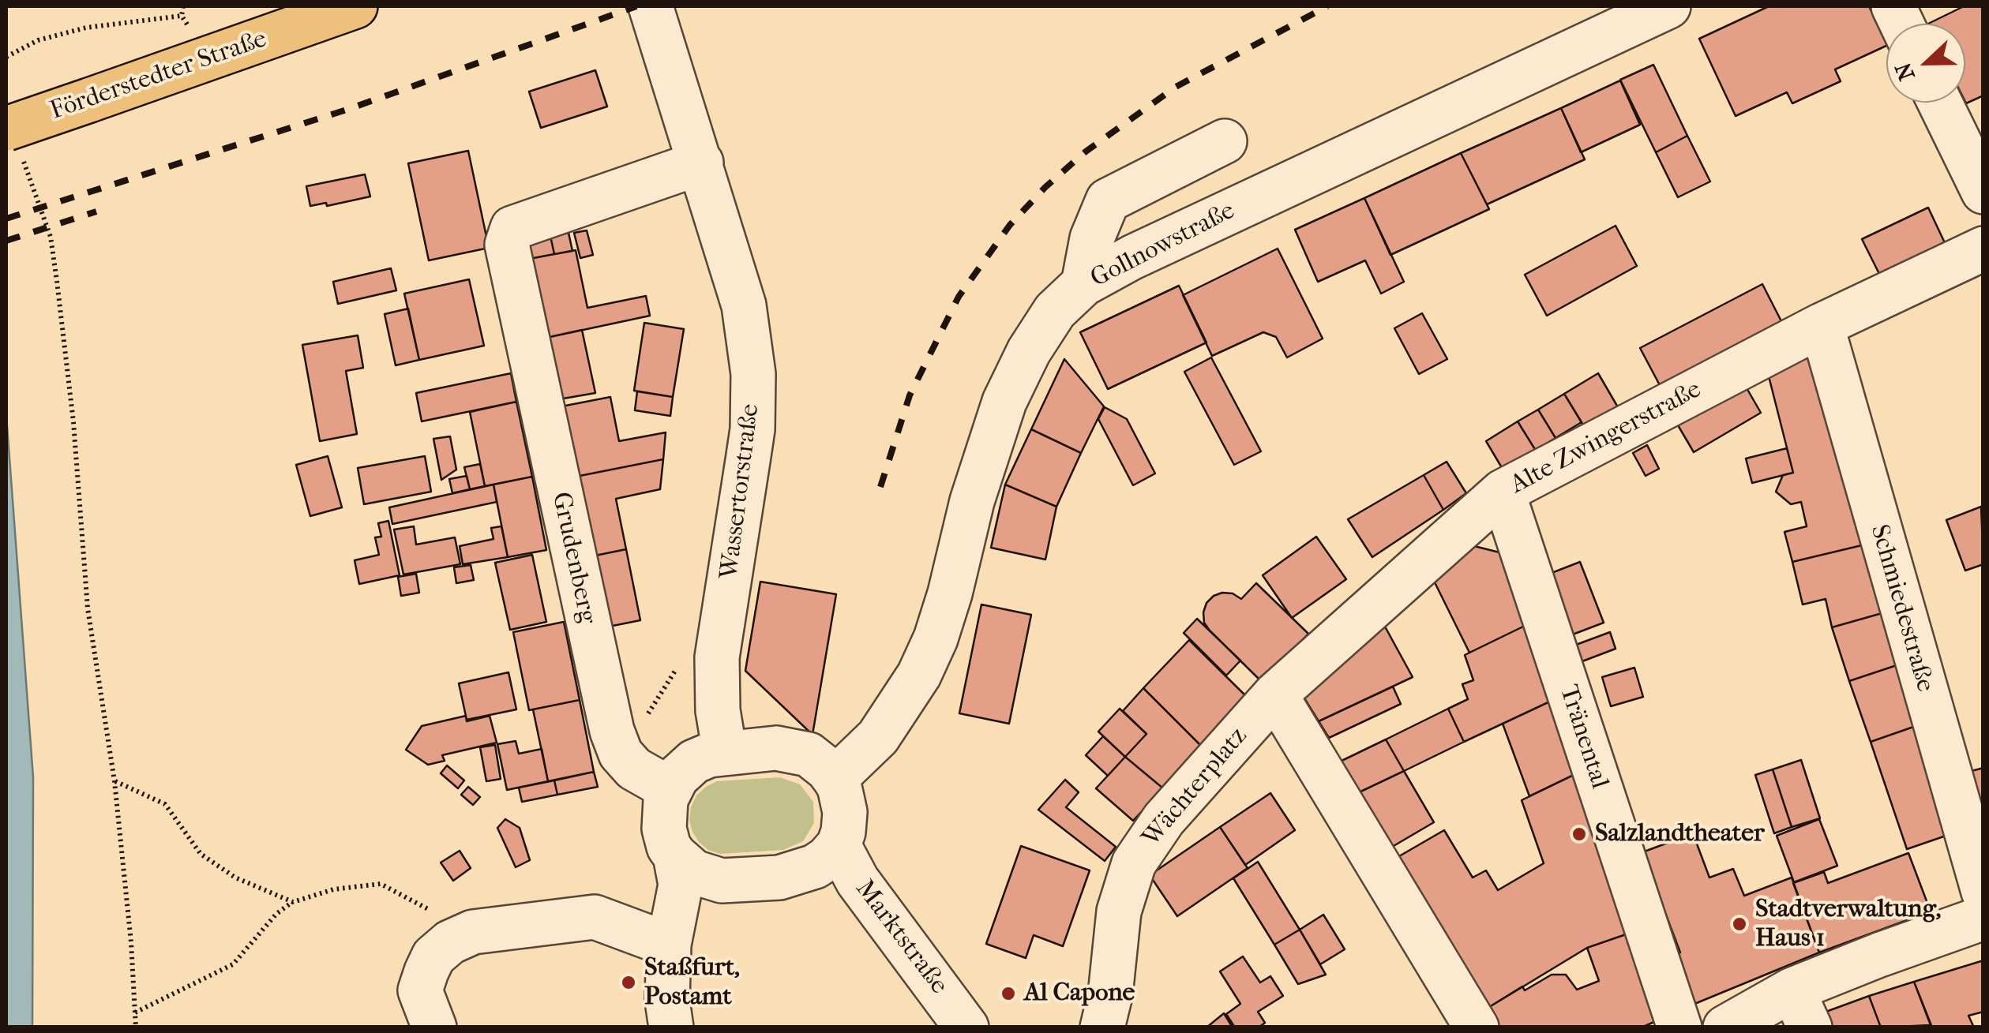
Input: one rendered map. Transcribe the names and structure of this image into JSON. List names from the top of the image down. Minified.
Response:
{"streets":{"main road":["Förderstedter Straße"],"street":["Gollnowstraße","Alte Zwingerstraße","Wassertorstraße","Grudenberg","Schmiedestraße","Tränental","Wächterplatz","Marktstraße"]},"crossings":[["Gollnowstraße","Wassertorstraße"],["Gollnowstraße","Grudenberg"],["Gollnowstraße","Marktstraße"],["Alte Zwingerstraße","Schmiedestraße"],["Alte Zwingerstraße","Tränental"],["Alte Zwingerstraße","Wächterplatz"],["Wassertorstraße","Grudenberg"],["Wassertorstraße","Marktstraße"],["Grudenberg","Marktstraße"]],"places":["Salzlandtheater","Stadtverwaltung, Haus 1","Staßfurt, Postamt","Al Capone"],"north":"left"}
